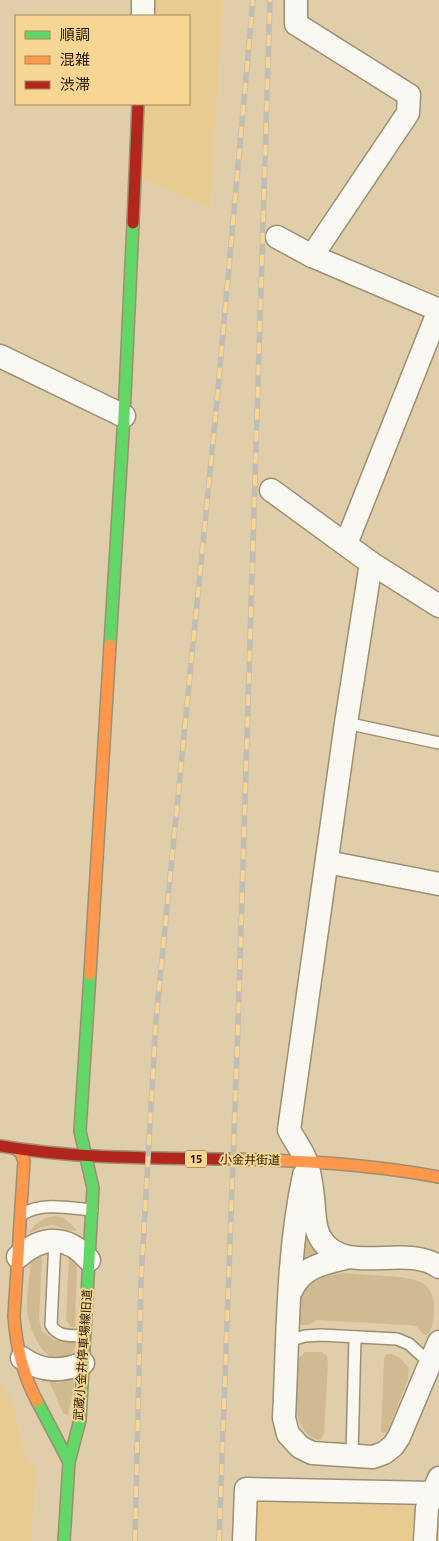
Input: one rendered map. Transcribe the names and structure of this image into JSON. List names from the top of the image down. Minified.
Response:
{"streets":{"street":["15","小金井街道","武蔵小金井停車場線旧道"]},"crossings":[["小金井街道","武蔵小金井停車場線旧道"]],"legend":["順調","混雑","渋滞"]}
